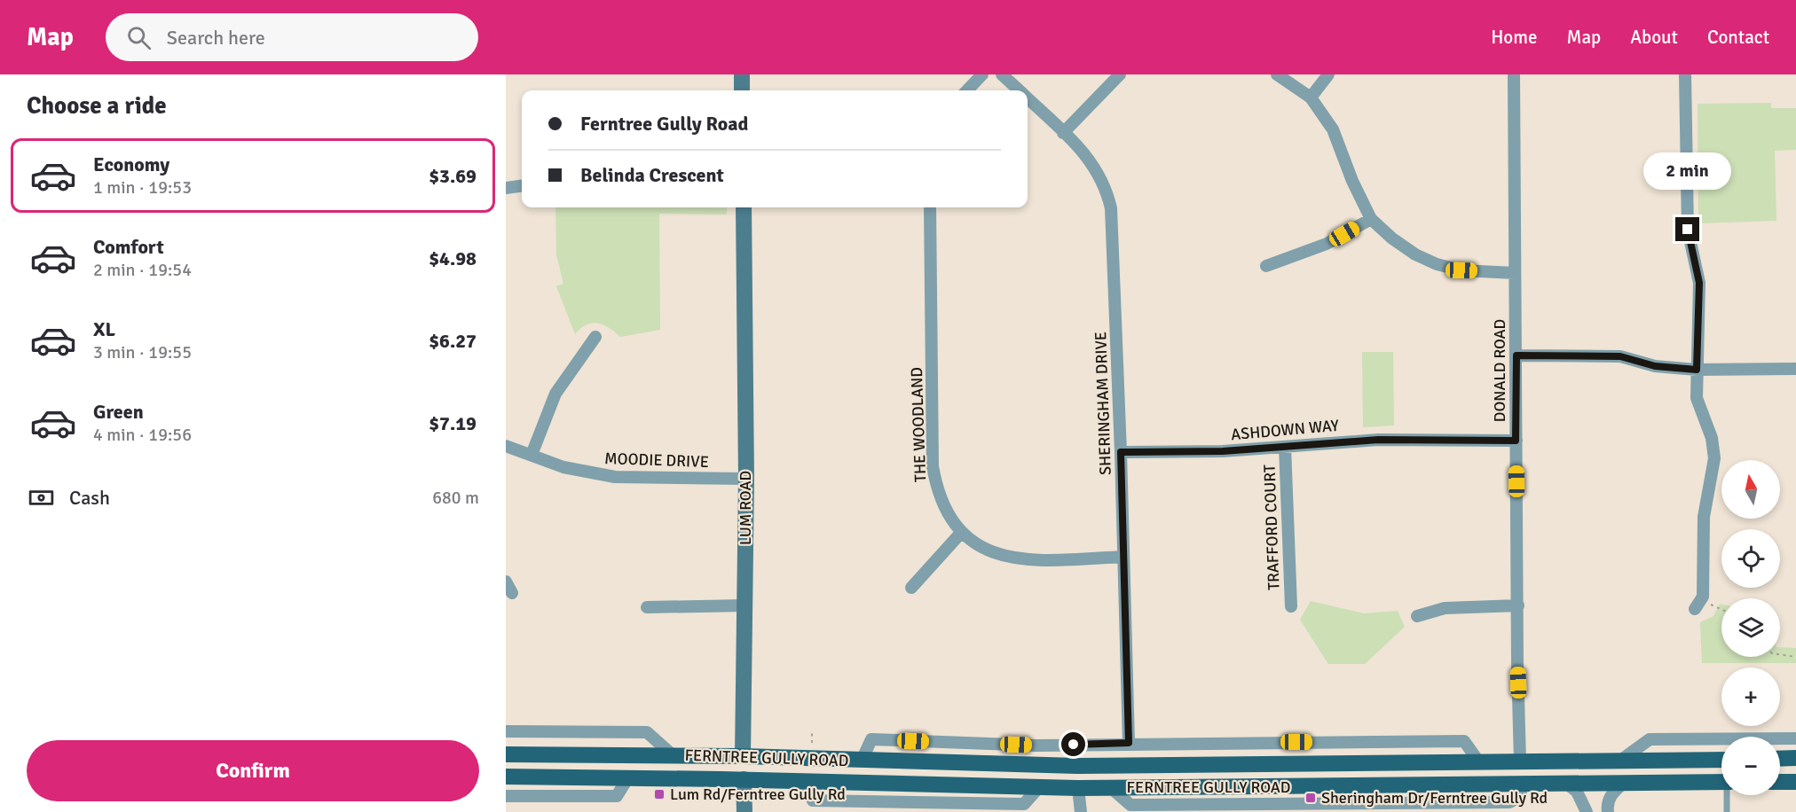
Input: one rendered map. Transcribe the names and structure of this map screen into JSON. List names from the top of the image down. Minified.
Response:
{"streets":{"main road":["LUM ROAD","FERNTREE GULLY ROAD"],"street":["DONALD ROAD","SHERINGHAM DRIVE","THE WOODLAND","ASHDOWN WAY","MOODIE DRIVE","TRAFFORD COURT"]},"crossings":[["DONALD ROAD","ASHDOWN WAY"],["DONALD ROAD","FERNTREE GULLY ROAD"],["SHERINGHAM DRIVE","THE WOODLAND"],["SHERINGHAM DRIVE","ASHDOWN WAY"],["SHERINGHAM DRIVE","FERNTREE GULLY ROAD"],["ASHDOWN WAY","TRAFFORD COURT"],["MOODIE DRIVE","LUM ROAD"],["LUM ROAD","FERNTREE GULLY ROAD"]],"places":{"transit":["Lum Rd/Ferntree Gully Rd","Sheringham Dr/Ferntree Gully Rd"]},"north":"top","page":{"header":"Map","search":"Search here","nav":["Home","Map","About","Contact"],"heading":"Choose a ride","banner":["Ferntree Gully Road","Belinda Crescent"],"list":[{"name":"Economy","note":"1 min · 19:53","value":"$3.69"},{"name":"Comfort","note":"2 min · 19:54","value":"$4.98"},{"name":"XL","note":"3 min · 19:55","value":"$6.27"},{"name":"Green","note":"4 min · 19:56","value":"$7.19"}],"bubble":"2 min","map_buttons":["+","−"],"pay":["Cash","680 m"],"buttons":"Confirm"}}
